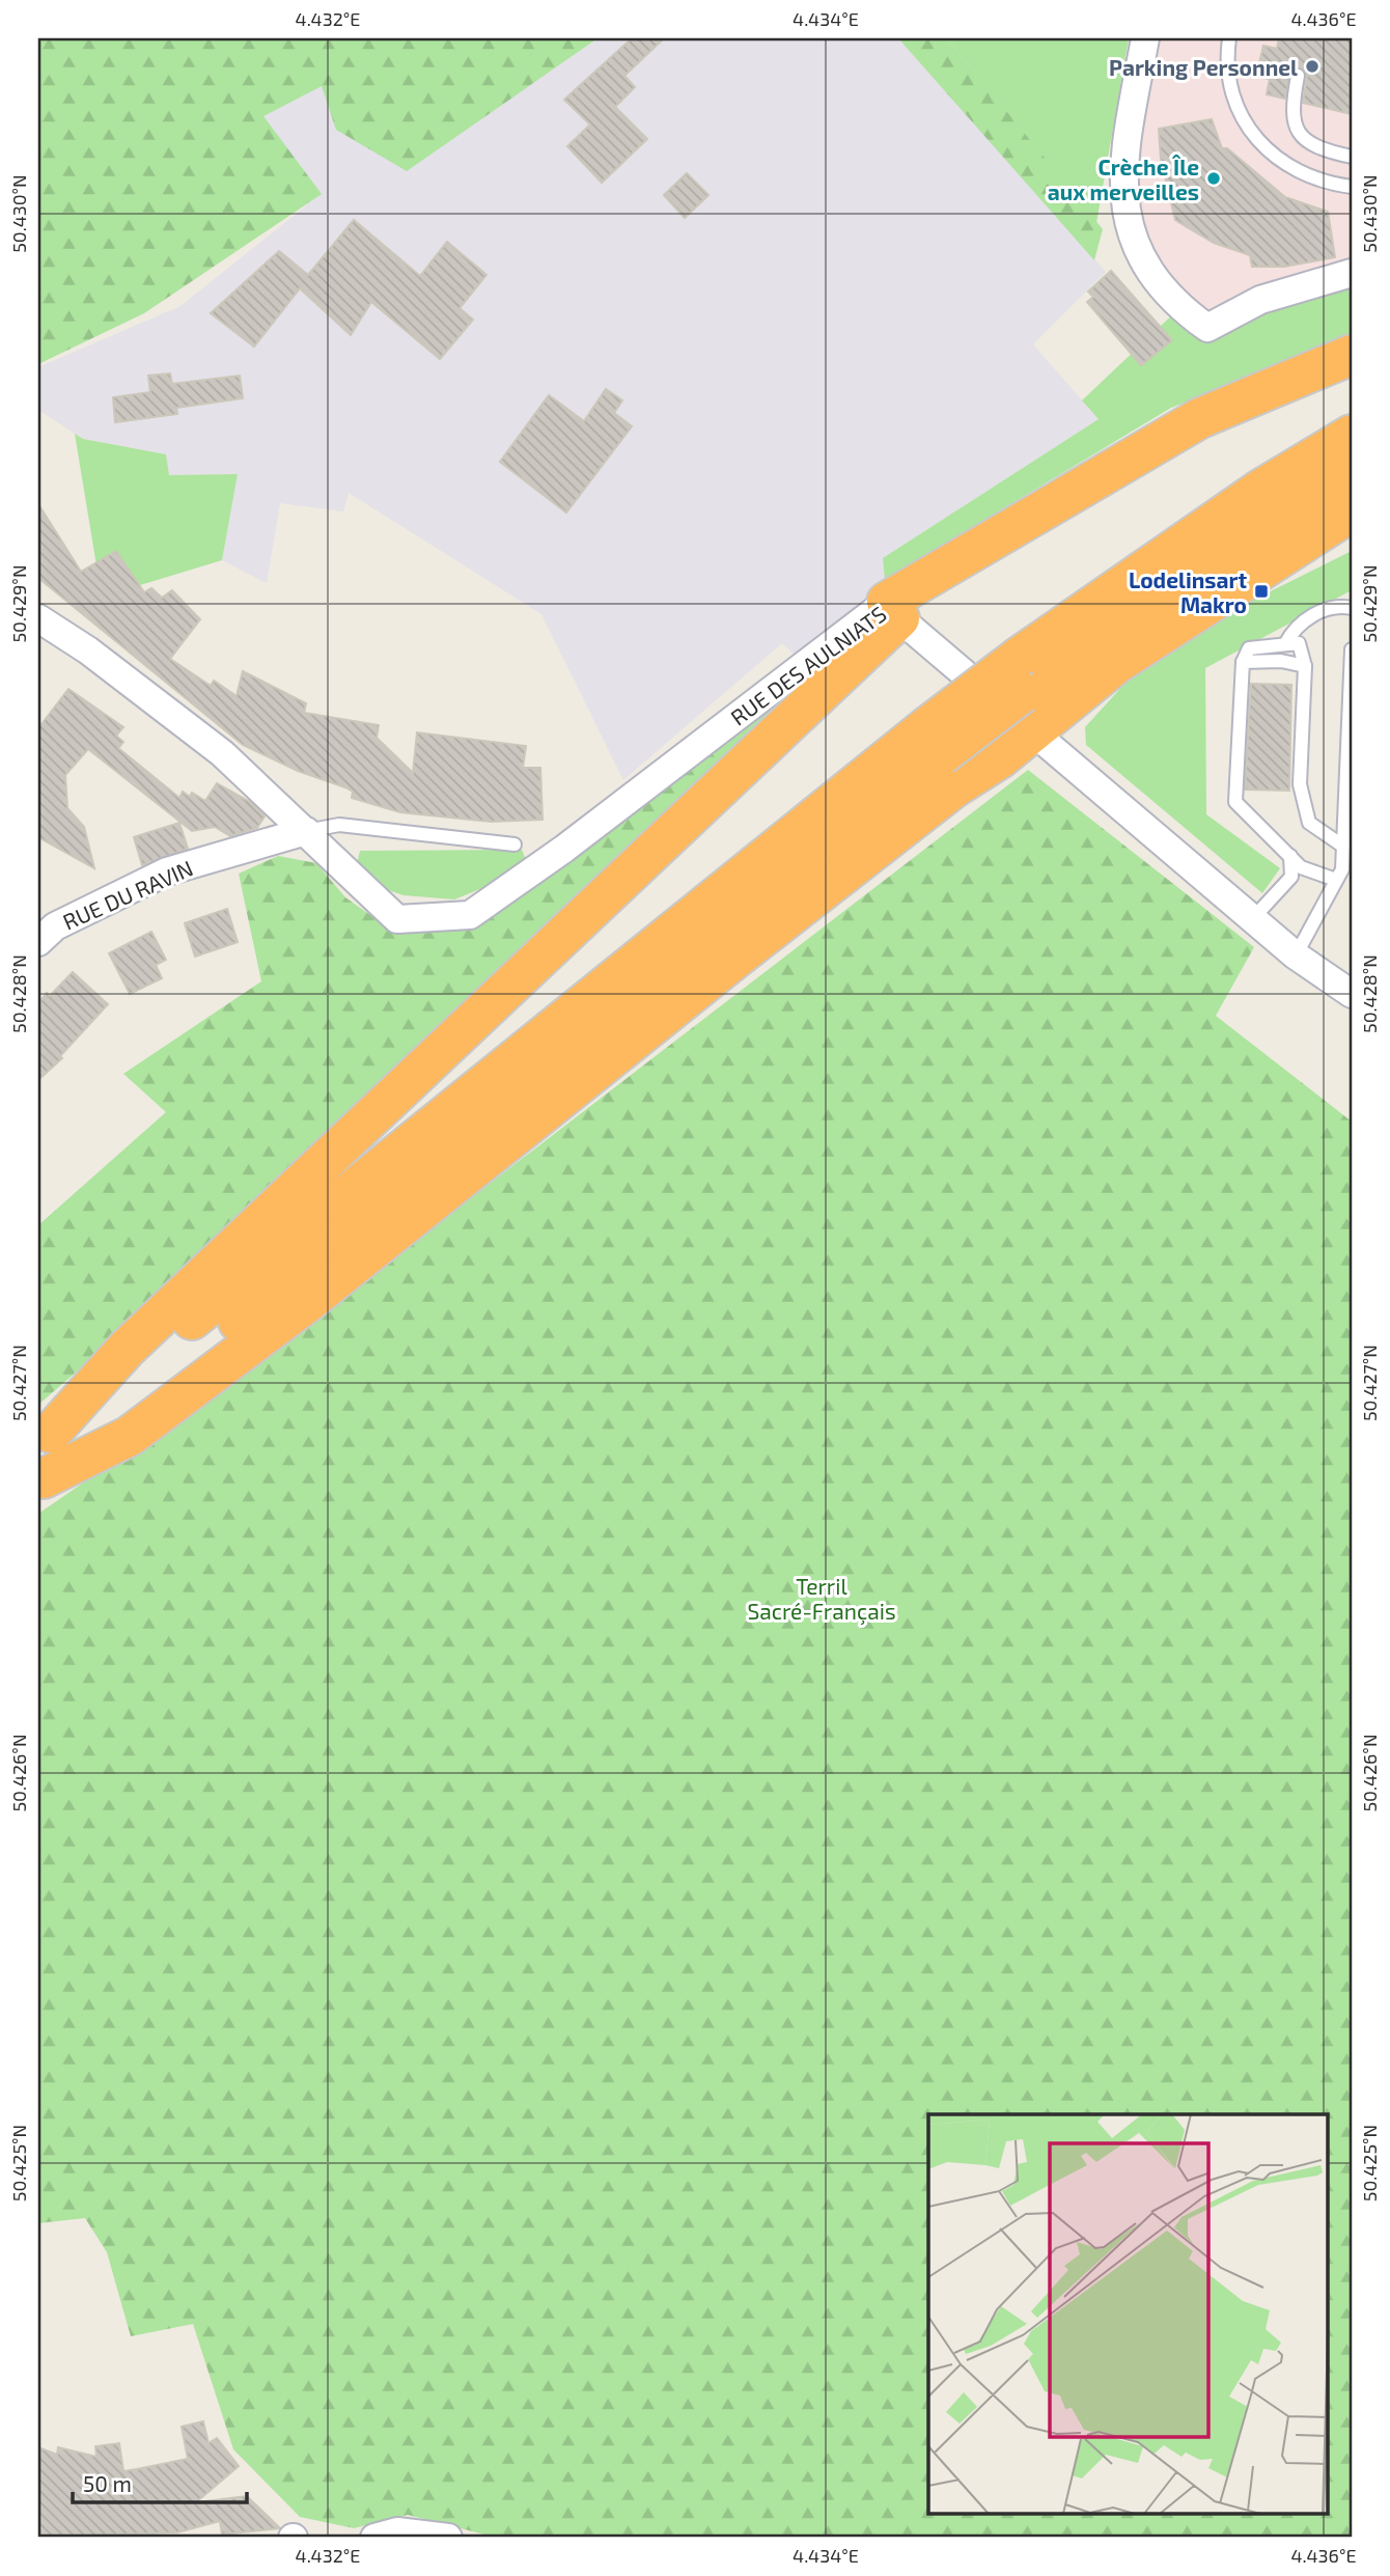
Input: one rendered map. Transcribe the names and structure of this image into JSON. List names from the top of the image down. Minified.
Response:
{"streets":{"street":["RUE DES AULNIATS","RUE DU RAVIN"]},"crossings":[["RUE DES AULNIATS","RUE DU RAVIN"]],"parks":["Terril Sacré-Français"],"places":{"other":["Parking Personnel","Crèche Île aux merveilles"],"transit":["Lodelinsart Makro"]},"scale_bar":"50 m","coordinates":["4.432°E","4.434°E","4.436°E","50.430°N","50.429°N","50.428°N","50.427°N","50.426°N","50.425°N"]}
